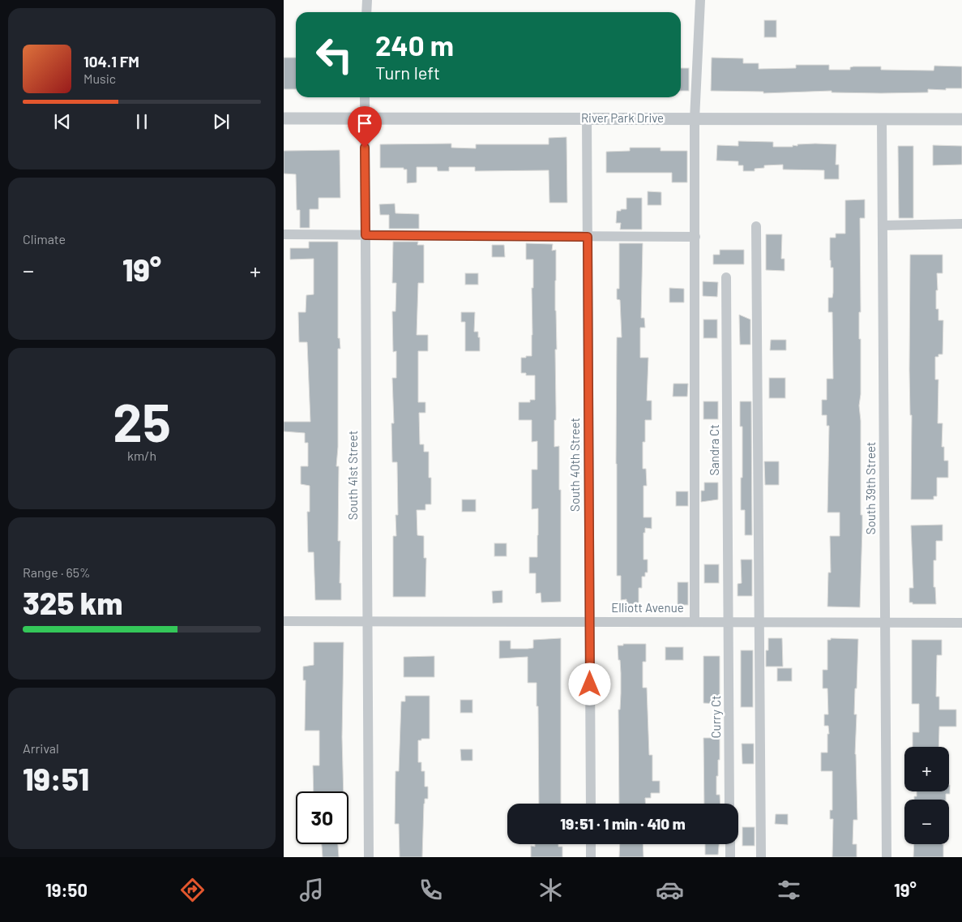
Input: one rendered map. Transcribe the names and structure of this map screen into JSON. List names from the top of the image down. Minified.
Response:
{"streets":{"street":["River Park Drive","Sandra Ct","South 40th Street","South 41st Street","South 39th Street","Elliott Avenue","Curry Ct"]},"crossings":[["River Park Drive","South 40th Street"],["River Park Drive","South 41st Street"],["River Park Drive","South 39th Street"],["Sandra Ct","Elliott Avenue"],["Sandra Ct","Curry Ct"],["South 40th Street","Elliott Avenue"],["South 41st Street","Elliott Avenue"],["South 39th Street","Elliott Avenue"],["Elliott Avenue","Curry Ct"]],"page":{"turn":["240 m","Turn left"],"song":["104.1 FM","Music"],"tile":["Climate",["25","km/h"],["Range · 65%","325 km"],["Arrival","19:51"]],"heat":["−","19°","+"],"map_buttons":["+","−"],"limit":"30","trip":"19:51 · 1 min · 410 m","tabs":["19:50","19°"]}}
